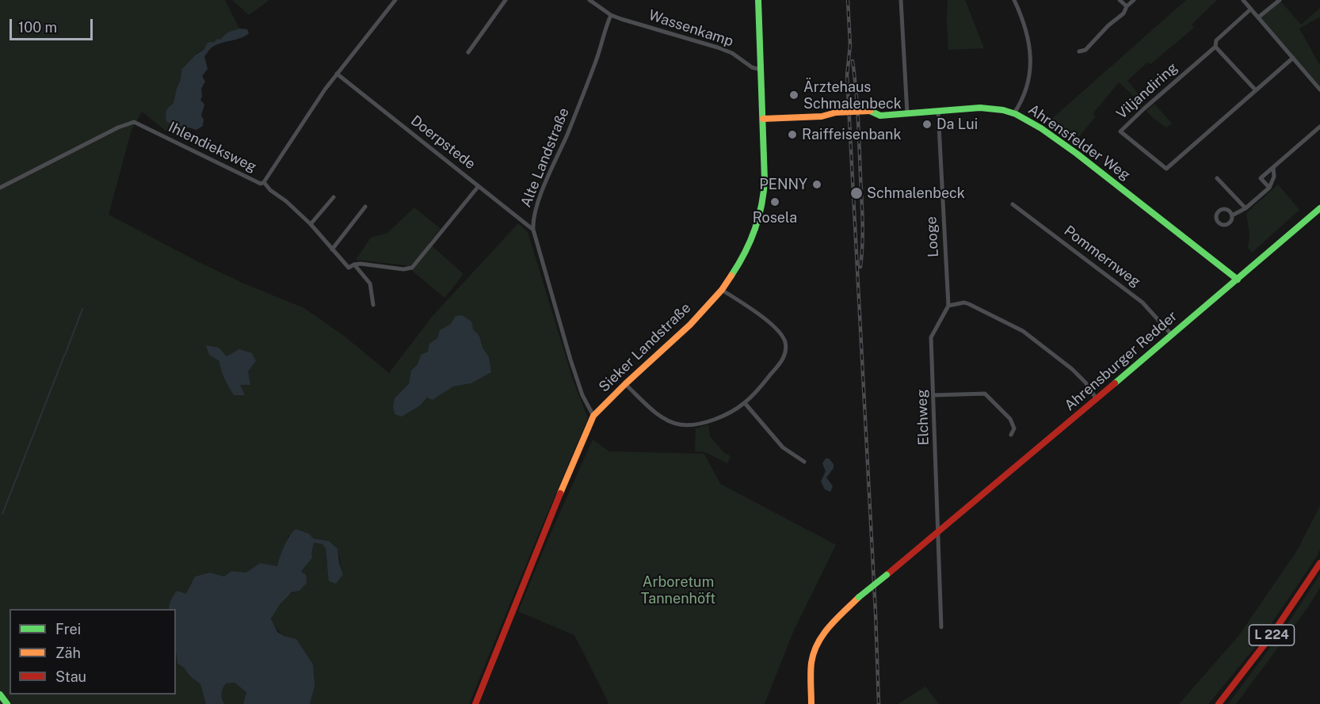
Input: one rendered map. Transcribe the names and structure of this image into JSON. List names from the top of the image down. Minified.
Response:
{"streets":{"street":["Wassenkamp","Viljandiring","Doerpstede","Ahrensfelder Weg","Ihlendieksweg","Alte Landstraße","Looge","Pommernweg","Sieker Landstraße","Ahrensburger Redder","Elchweg","L 224"]},"crossings":[["Wassenkamp","Alte Landstraße"],["Wassenkamp","Sieker Landstraße"],["Doerpstede","Ihlendieksweg"],["Doerpstede","Alte Landstraße"],["Ahrensfelder Weg","Looge"],["Ahrensfelder Weg","Sieker Landstraße"],["Ahrensfelder Weg","Ahrensburger Redder"],["Alte Landstraße","Sieker Landstraße"],["Looge","Elchweg"],["Pommernweg","Ahrensburger Redder"],["Ahrensburger Redder","Elchweg"]],"parks":["Arboretum Tannenhöft"],"places":["Ärztehaus Schmalenbeck","Da Lui","Raiffeisenbank","PENNY","Schmalenbeck","Rosela"],"legend":["Frei","Zäh","Stau"],"scale_bar":"100 m"}
